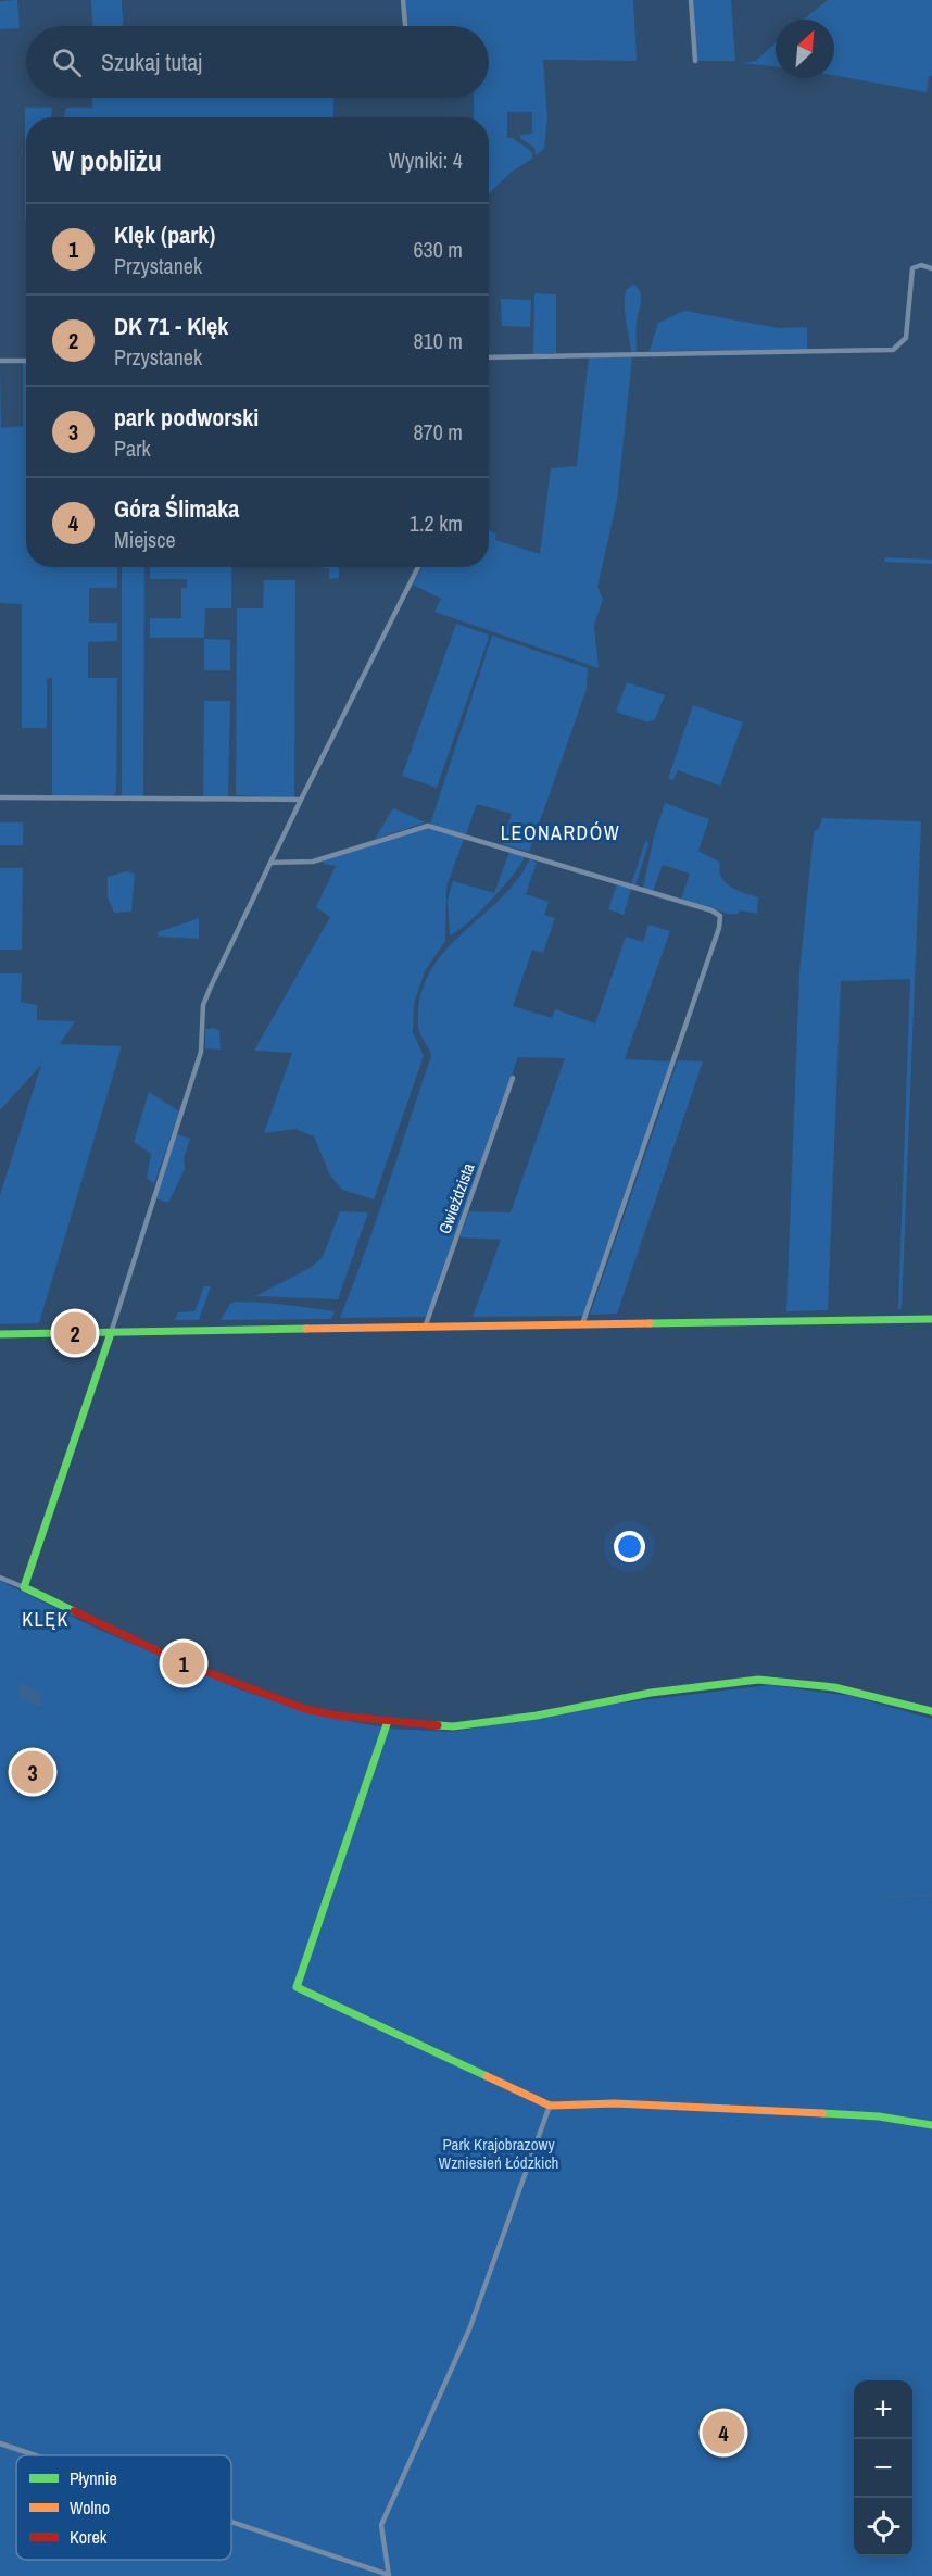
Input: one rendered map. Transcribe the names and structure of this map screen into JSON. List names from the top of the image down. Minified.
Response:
{"streets":{"street":["Gwieździsta"]},"districts":["LEONARDÓW","KLĘK"],"parks":["Park Krajobrazowy Wzniesień Łódzkich"],"legend":["Płynnie","Wolno","Korek"],"north":"top right","page":{"search":"Szukaj tutaj","heading":["W pobliżu","Wyniki: 4"],"list":[{"mark":"1","name":"Klęk (park)","note":"Przystanek","value":"630 m"},{"mark":"2","name":"DK 71 - Klęk","note":"Przystanek","value":"810 m"},{"mark":"3","name":"park podworski","note":"Park","value":"870 m"},{"mark":"4","name":"Góra Ślimaka","note":"Miejsce","value":"1.2 km"}],"pins":["2","1","3","4"],"map_buttons":["+","−"]}}
